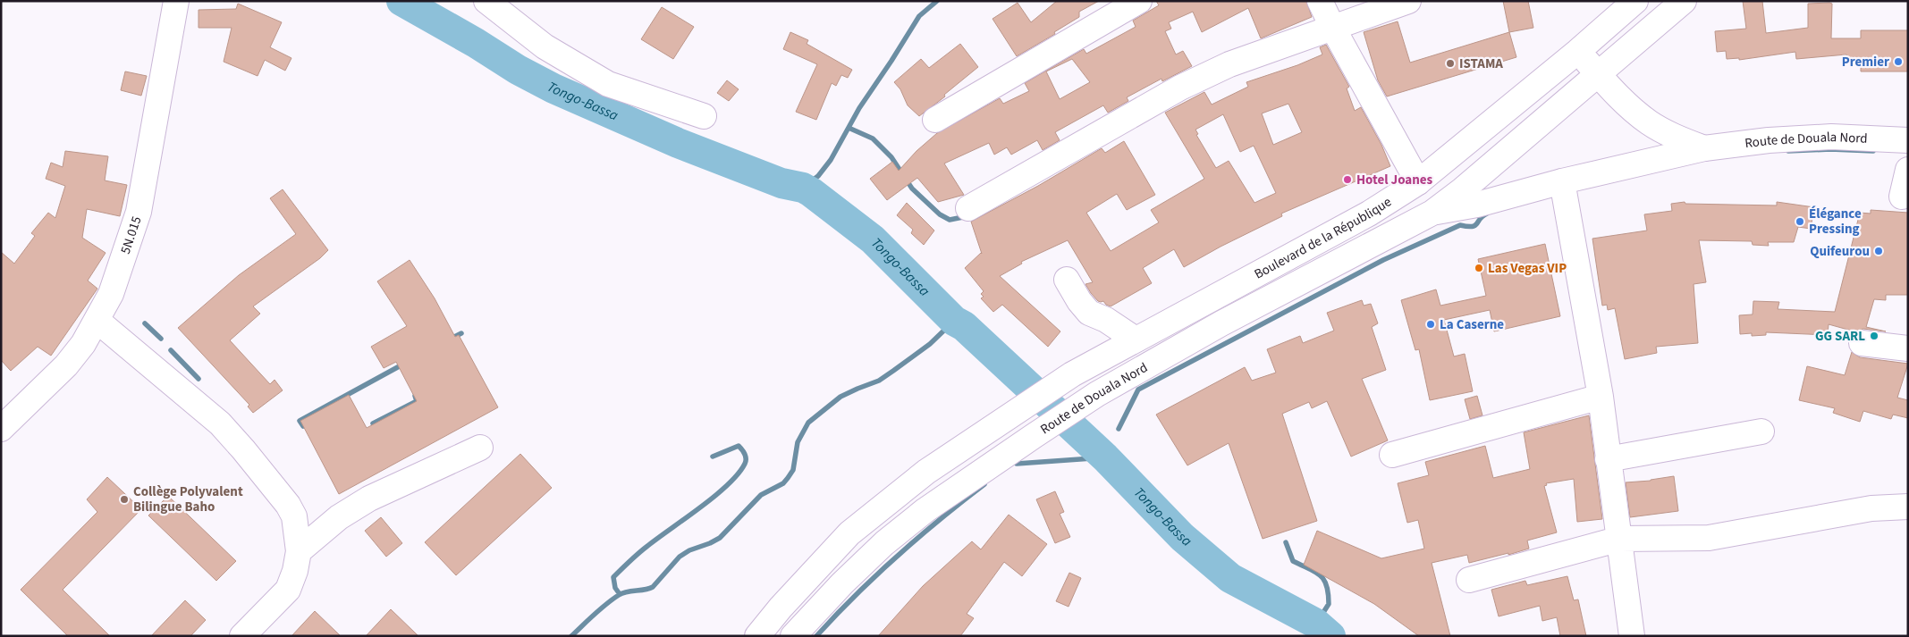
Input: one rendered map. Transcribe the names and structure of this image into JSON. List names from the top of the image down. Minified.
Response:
{"streets":{"main road":["Route de Douala Nord","5N.015","Boulevard de la République"]},"water":["Tongo-Bassa"],"places":["Premier","ISTAMA","Hotel Joanes","Élégance Pressing","Quifeurou","Las Vegas VIP","La Caserne","GG SARL","Collège Polyvalent Bilingue Baho"]}
